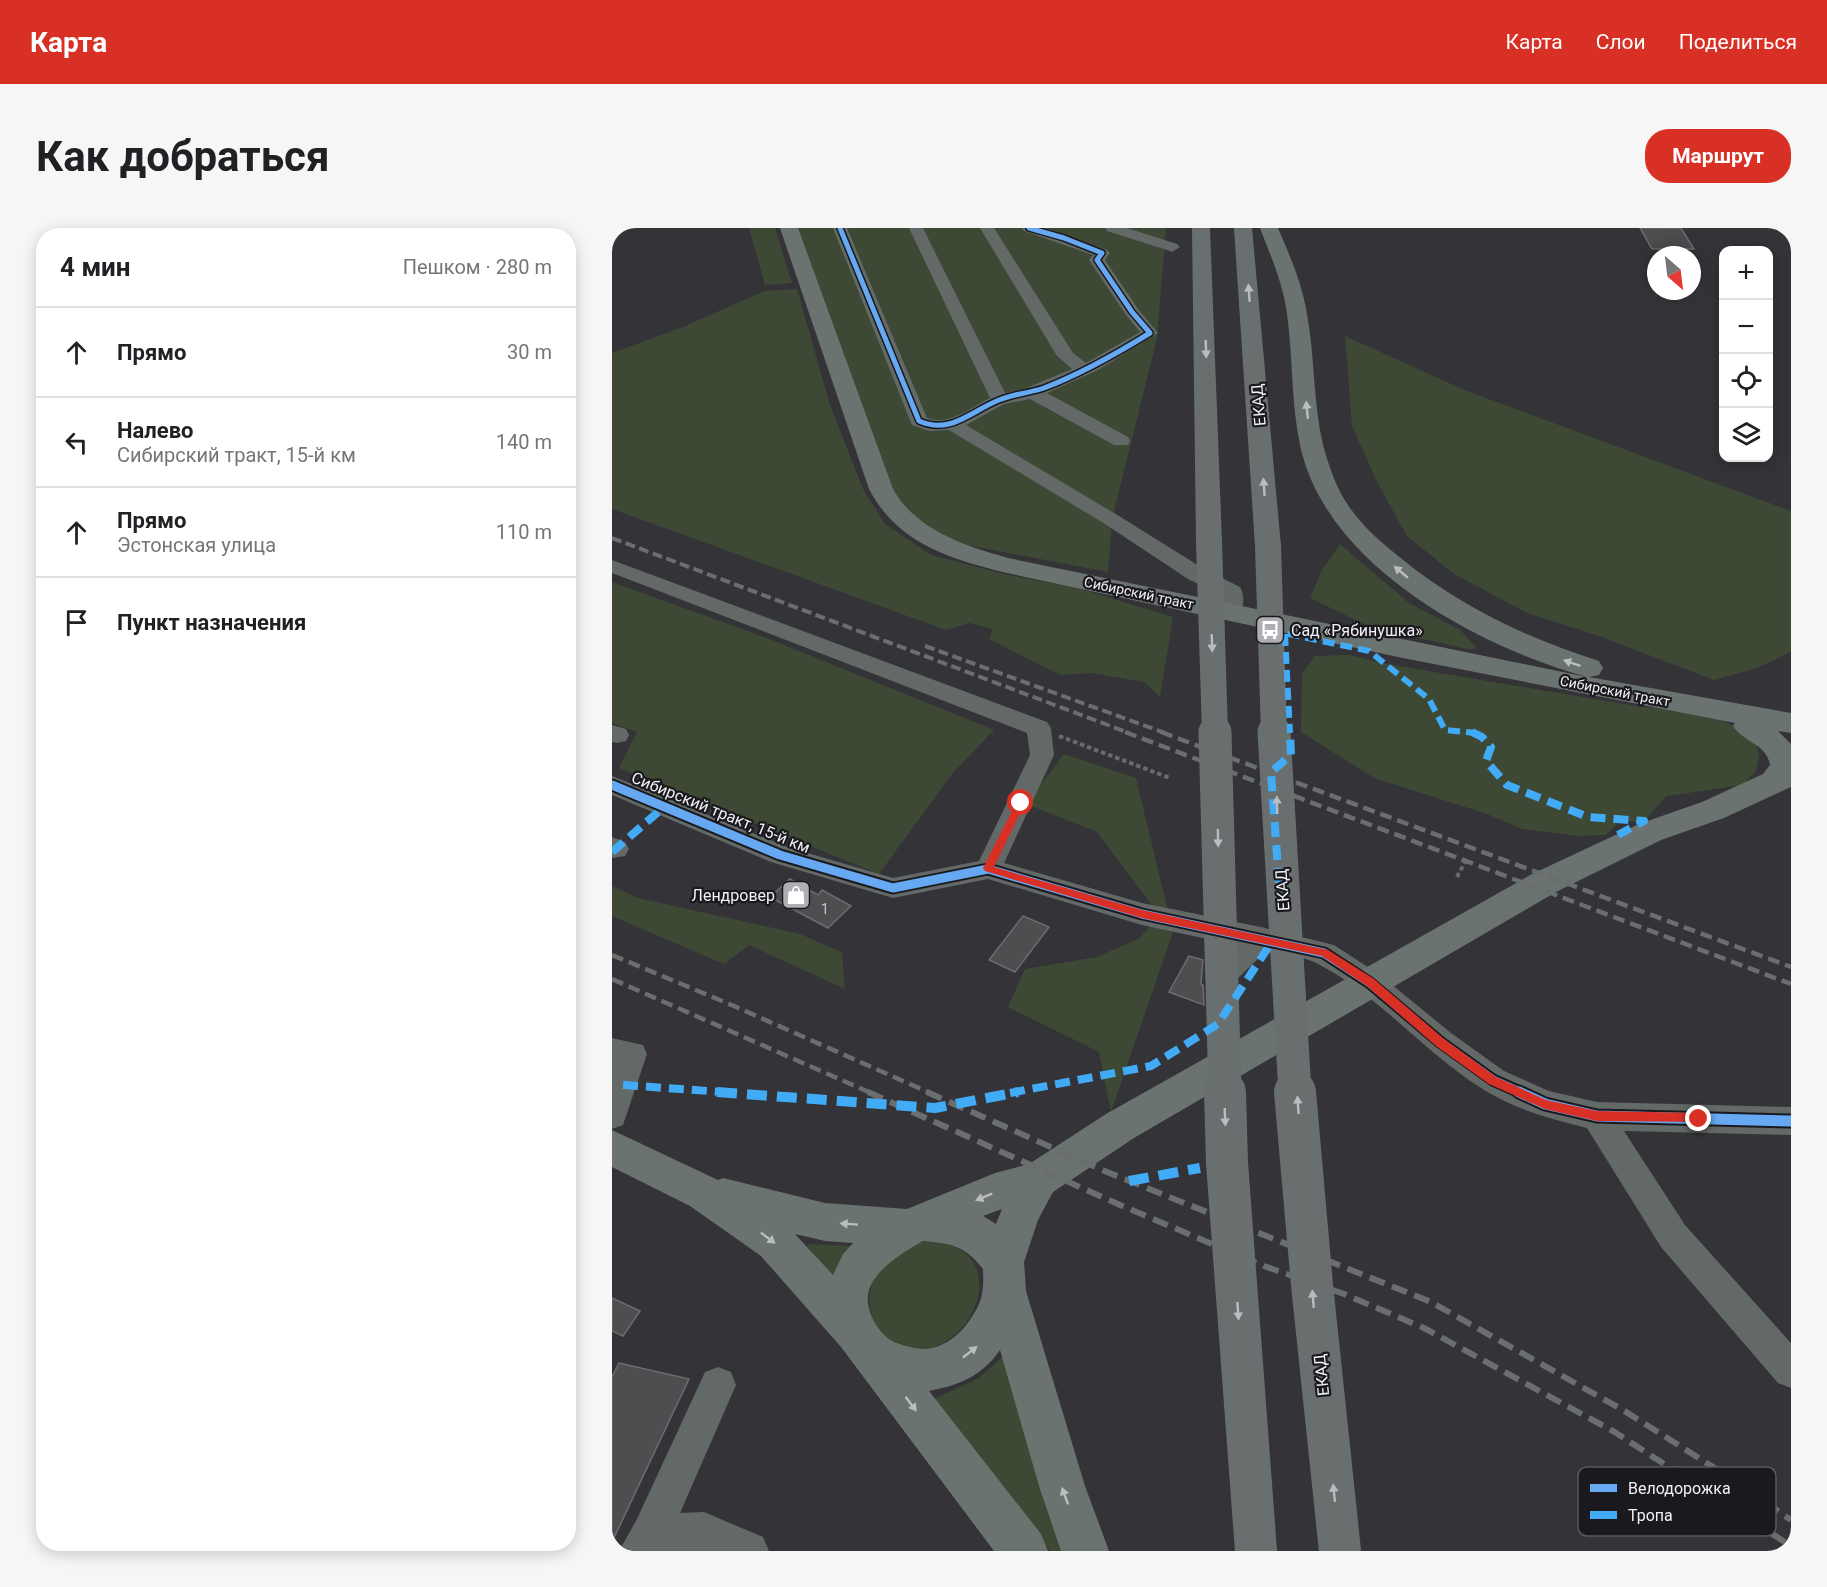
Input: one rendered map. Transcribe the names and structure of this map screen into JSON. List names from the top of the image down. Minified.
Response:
{"streets":{"highway":["ЕКАД"],"main road":["Сибирский тракт"],"street":["Сибирский тракт, 15-й км"]},"places":{"bus stop":["Сад «Рябинушка»"],"shop":["Лендровер"]},"house_numbers":["1"],"legend":["Велодорожка","Тропа"],"north":"bottom right","page":{"header":"Карта","nav":["Карта","Слои","Поделиться"],"buttons":"Маршрут","title":"Как добраться","heading":["4 мин","Пешком · 280 m"],"map_buttons":["+","−"],"list":[["Прямо","30 m"],["Налево","Сибирский тракт, 15-й км","140 m"],["Прямо","Эстонская улица","110 m"],"Пункт назначения"]}}
